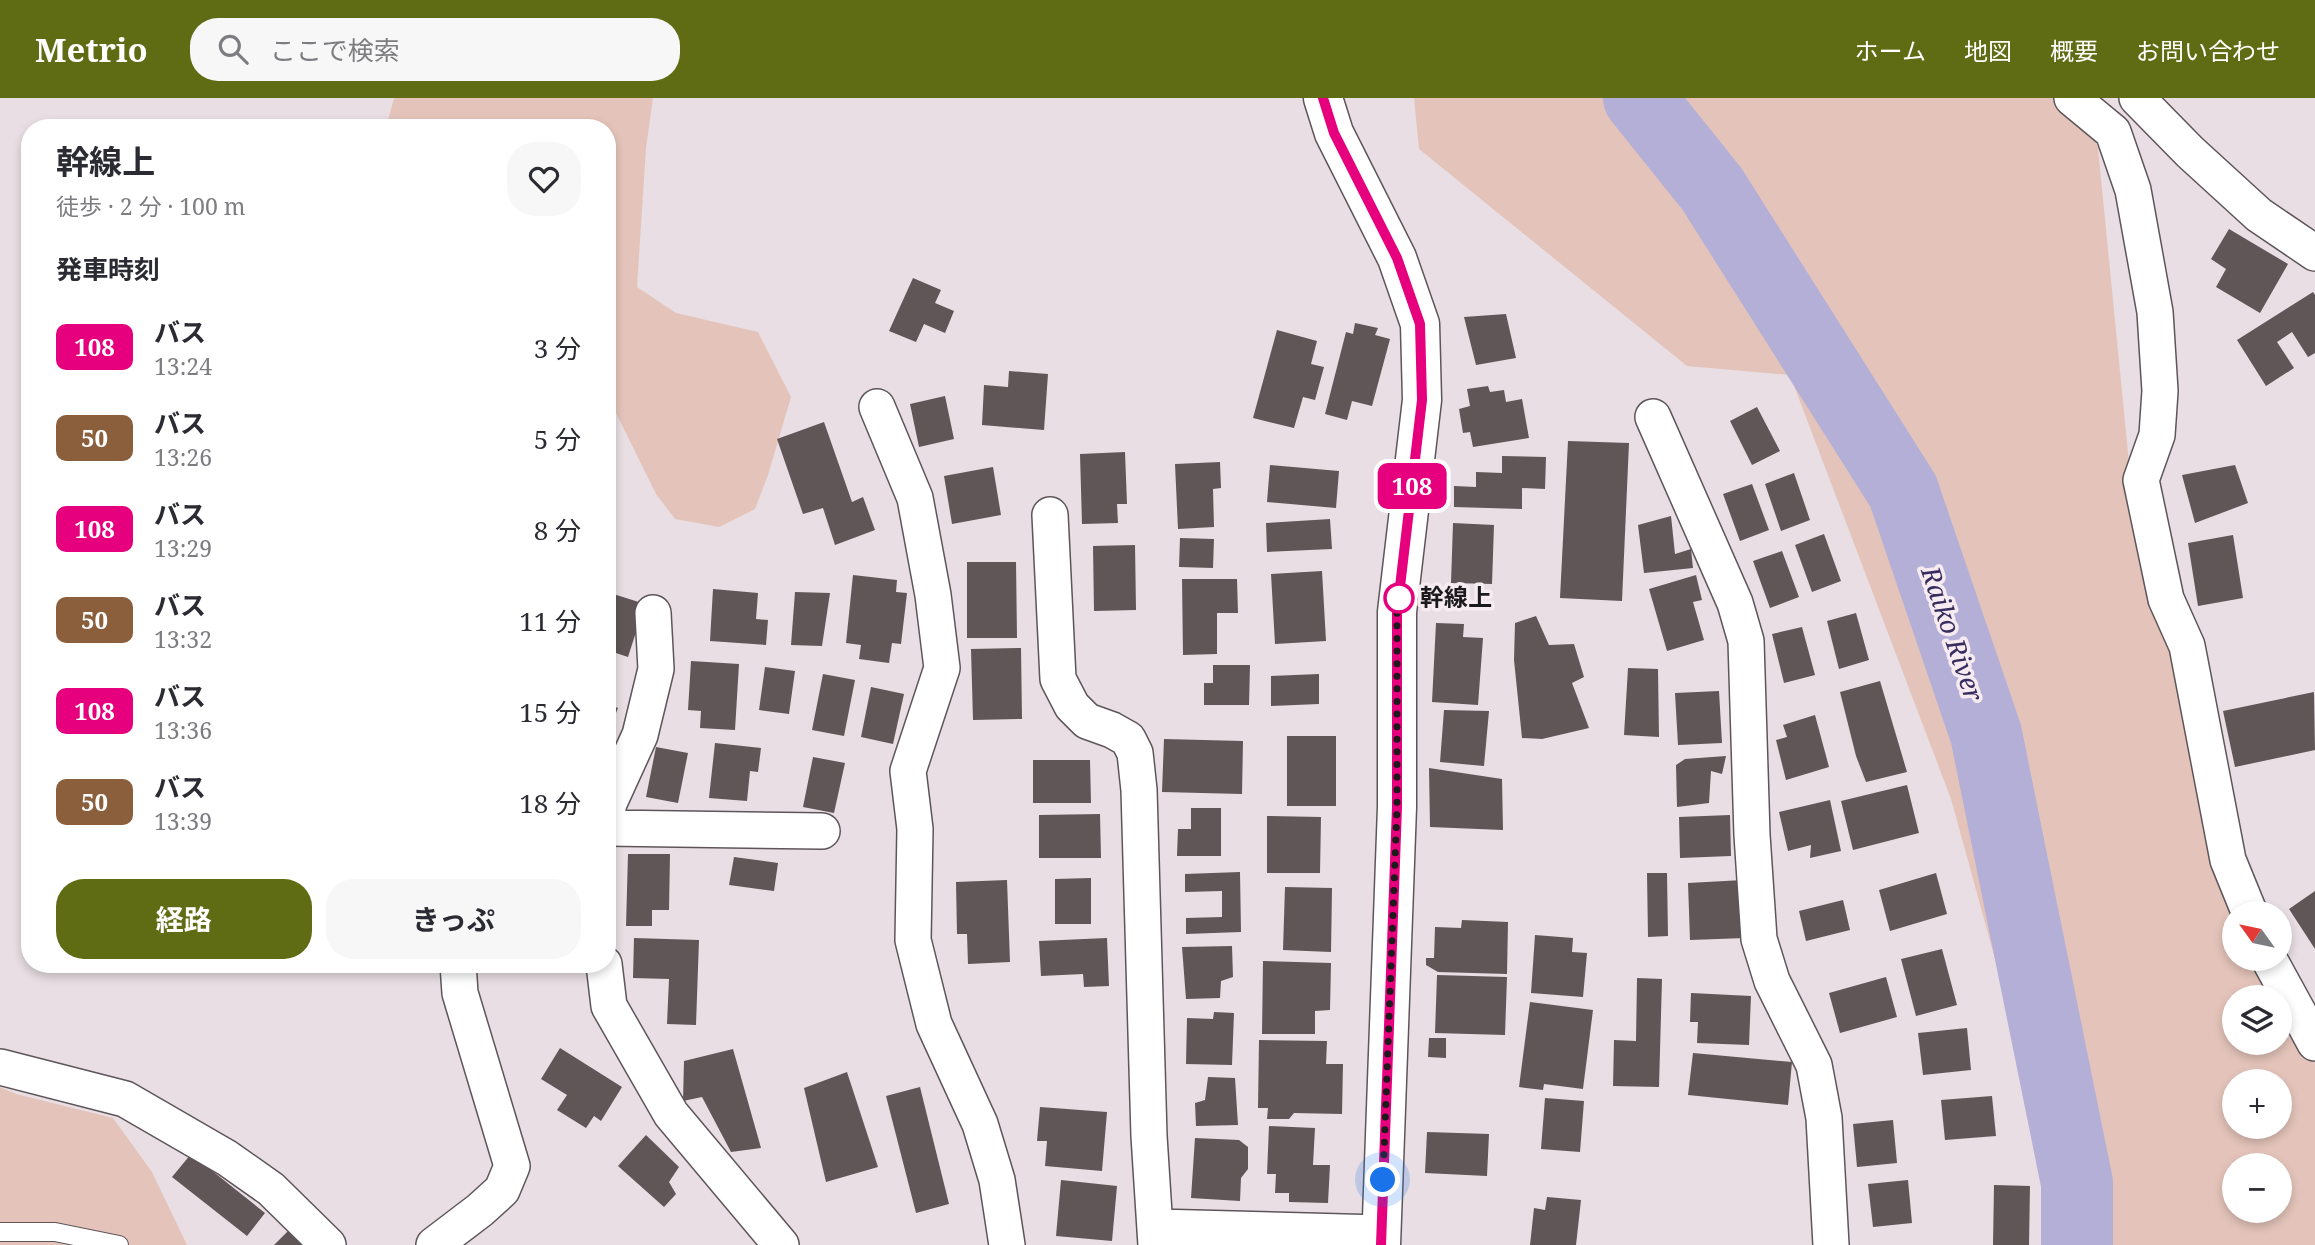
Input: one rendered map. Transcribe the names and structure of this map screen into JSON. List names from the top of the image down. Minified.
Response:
{"water":["Raiko River"],"places":["幹線上"],"lines":["bus line 108"],"north":"top left","page":{"header":"Metrio","search":"ここで検索","nav":["ホーム","地図","概要","お問い合わせ"],"on_map":"108","heading":[["幹線上","徒歩 · 2 分 · 100 m"],"発車時刻"],"list":[{"mark":"108","name":"バス","note":"13:24","value":"3 分"},{"mark":"50","name":"バス","note":"13:26","value":"5 分"},{"mark":"108","name":"バス","note":"13:29","value":"8 分"},{"mark":"50","name":"バス","note":"13:32","value":"11 分"},{"mark":"108","name":"バス","note":"13:36","value":"15 分"},{"mark":"50","name":"バス","note":"13:39","value":"18 分"}],"buttons":["経路","きっぷ"],"map_buttons":["+","−"]}}
